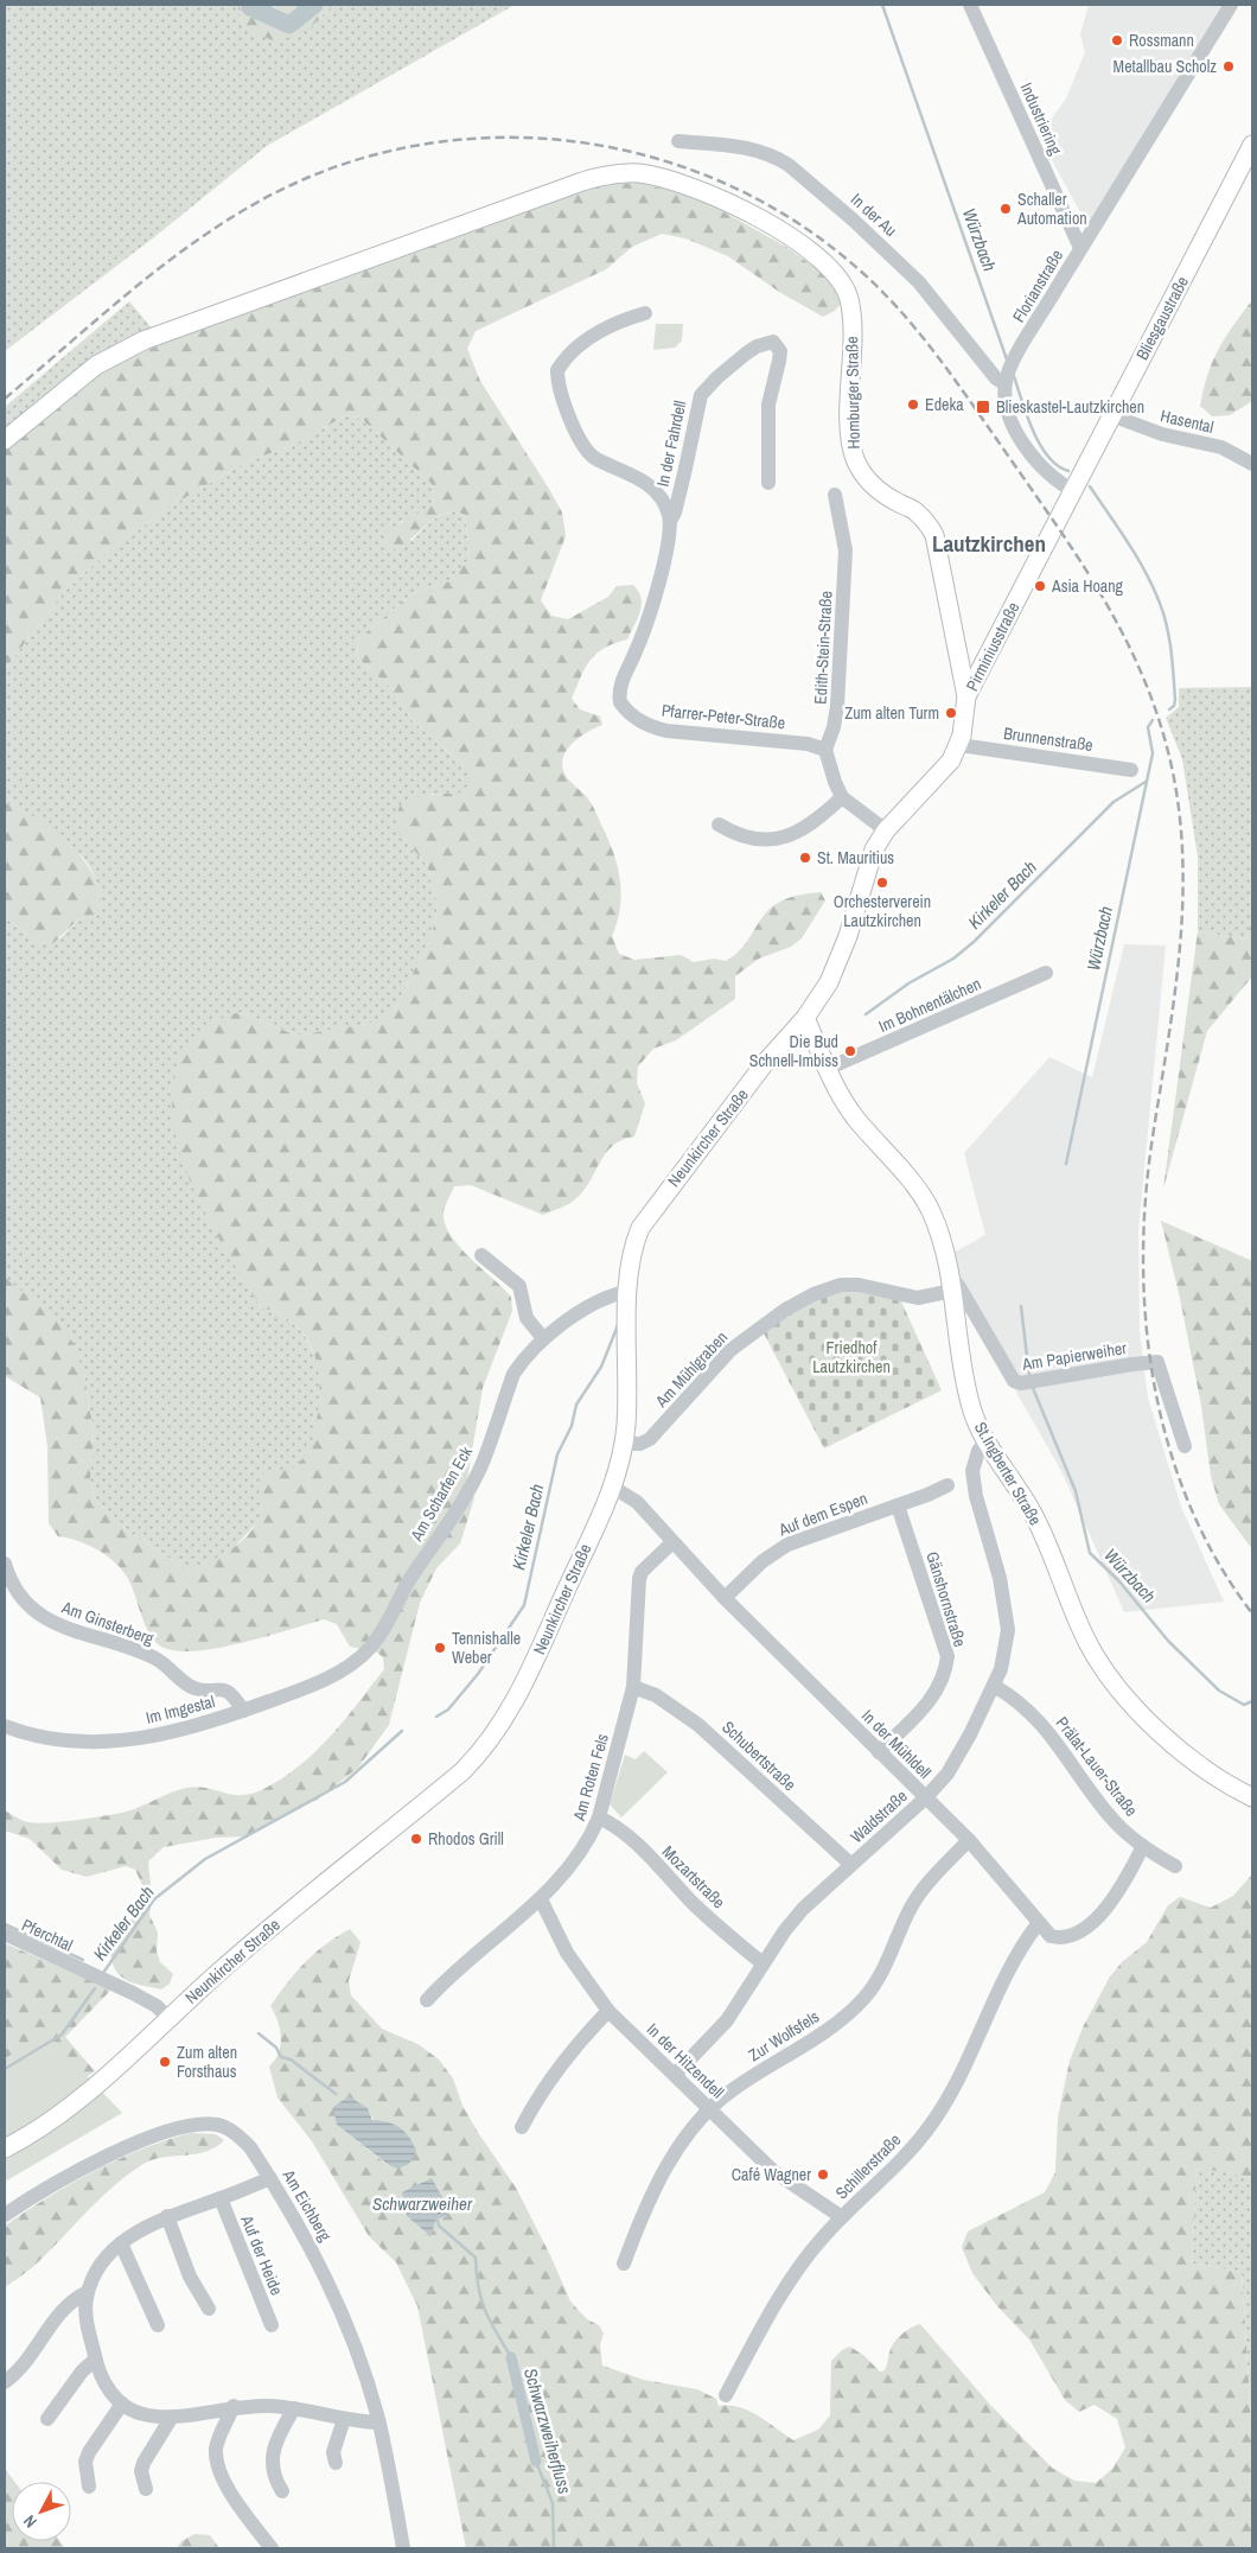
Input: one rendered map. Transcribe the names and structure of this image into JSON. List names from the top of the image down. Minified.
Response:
{"streets":{"main road":["Bliesgaustraße","Homburger Straße","Pirminiusstraße","Neunkircher Straße","St.Ingberter Straße"],"street":["Industriering","In der Au","Florianstraße","Hasental","In der Fahrdell","Edith-Stein-Straße","Pfarrer-Peter-Straße","Brunnenstraße","Im Bohnentälchen","Am Papierweiher","Am Mühlgraben","Am Scharfen Eck","Auf dem Espen","Gänshornstraße","Am Ginsterberg","Im Imgestal","In der Mühldell","Schubertstraße","Prälat-Lauer-Straße","Am Roten Fels","Waldstraße","Mozartstraße","Pferchtal","Zur Wolfsfels","In der Hitzendell","Schillerstraße","Am Eichberg","Auf der Heide"]},"crossings":[["Industriering","Florianstraße"],["In der Au","Florianstraße"],["Bliesgaustraße","Hasental"],["Bliesgaustraße","Pirminiusstraße"],["Homburger Straße","Pirminiusstraße"],["In der Fahrdell","Pfarrer-Peter-Straße"],["Pirminiusstraße","Brunnenstraße"],["Pirminiusstraße","Neunkircher Straße"],["Pirminiusstraße","St.Ingberter Straße"],["Edith-Stein-Straße","Pfarrer-Peter-Straße"],["Im Bohnentälchen","St.Ingberter Straße"],["Neunkircher Straße","Am Mühlgraben"],["Neunkircher Straße","St.Ingberter Straße"],["Neunkircher Straße","Am Scharfen Eck"],["Neunkircher Straße","In der Mühldell"],["Neunkircher Straße","Pferchtal"],["Am Papierweiher","Am Mühlgraben"],["Am Papierweiher","St.Ingberter Straße"],["Am Mühlgraben","St.Ingberter Straße"],["St.Ingberter Straße","Waldstraße"],["Am Scharfen Eck","Im Imgestal"],["Auf dem Espen","Gänshornstraße"],["Auf dem Espen","In der Mühldell"],["Gänshornstraße","In der Mühldell"],["Am Ginsterberg","Im Imgestal"],["In der Mühldell","Prälat-Lauer-Straße"],["In der Mühldell","Am Roten Fels"],["In der Mühldell","Waldstraße"],["In der Mühldell","Zur Wolfsfels"],["In der Mühldell","Schillerstraße"],["Schubertstraße","Am Roten Fels"],["Schubertstraße","Waldstraße"],["Prälat-Lauer-Straße","Waldstraße"],["Am Roten Fels","Mozartstraße"],["Am Roten Fels","In der Hitzendell"],["Waldstraße","Mozartstraße"],["Waldstraße","In der Hitzendell"],["Zur Wolfsfels","In der Hitzendell"],["In der Hitzendell","Schillerstraße"]],"districts":["Lautzkirchen"],"water":["Würzbach","Kirkeler Bach","Schwarzweiher","Schwarzweiherfluss"],"parks":["Friedhof Lautzkirchen"],"places":{"other":["Rossmann","Metallbau Scholz","Schaller Automation","Edeka","Asia Hoang","Zum alten Turm","St. Mauritius","Orchesterverein Lautzkirchen","Die Bud Schnell-Imbiss","Tennishalle Weber","Rhodos Grill","Zum alten Forsthaus","Café Wagner"],"transit":["Blieskastel-Lautzkirchen"]},"north":"bottom left"}
